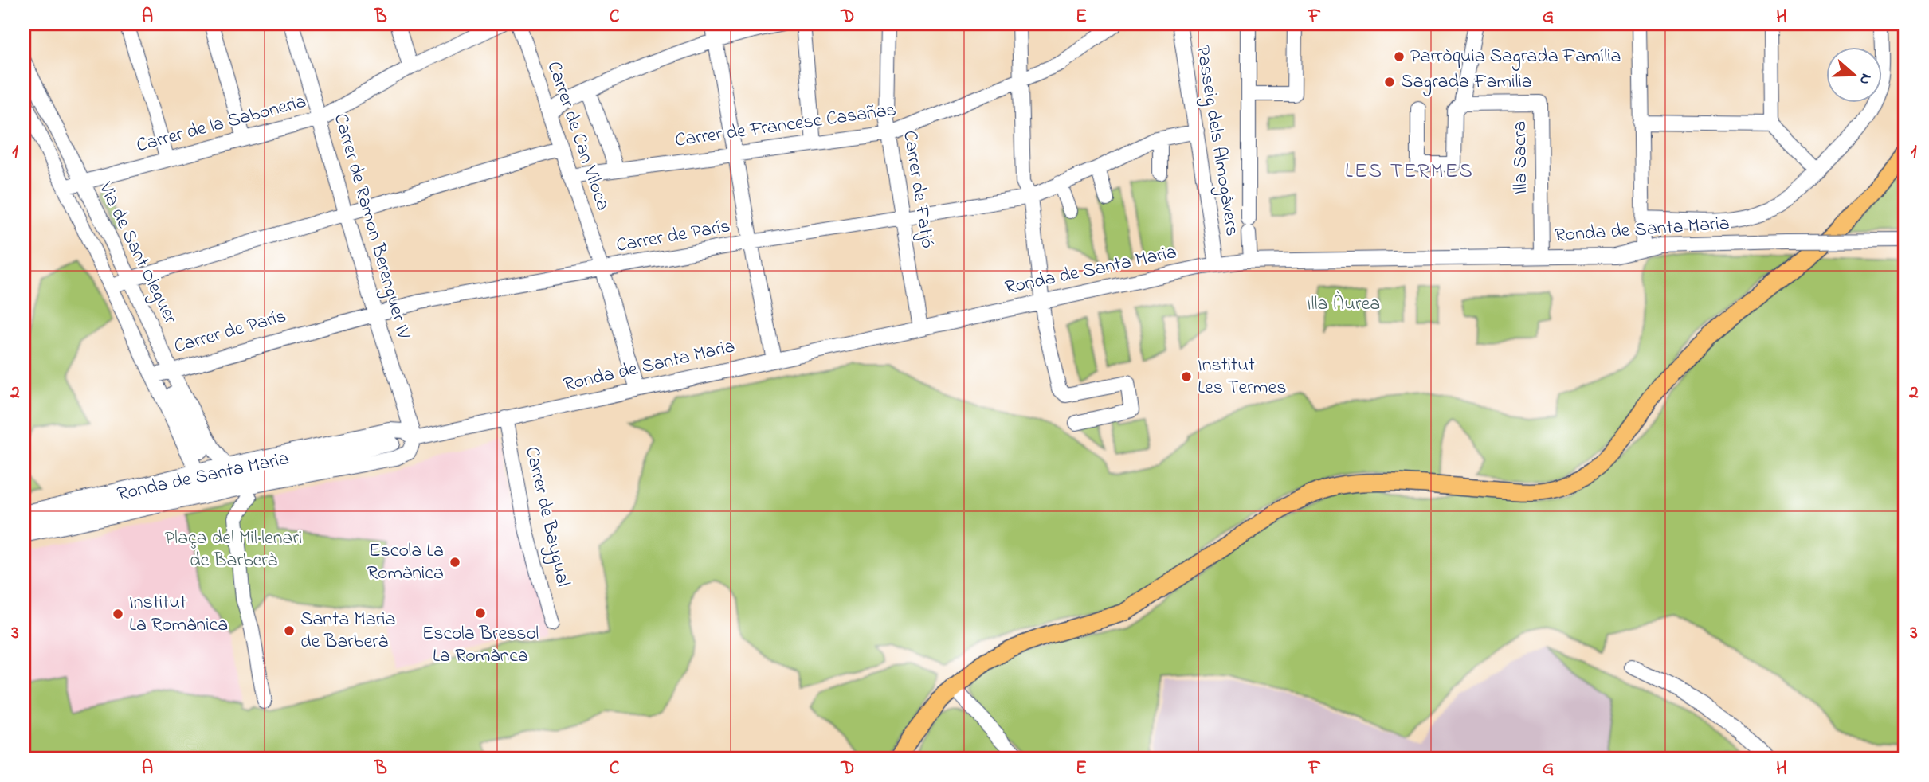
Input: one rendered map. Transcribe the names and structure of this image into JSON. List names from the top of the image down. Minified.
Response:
{"streets":{"street":["Carrer de la Saboneria","Carrer de Francesc Casañas","Carrer de Can Viloca","Passeig dels Almogàvers","Illa Sacra","Carrer de Fatjó","Carrer de Ramon Berenguer IV","Ronda de Santa Maria","Carrer de París","Via de Sant Oleguer","Carrer de Baygual"]},"crossings":[["Carrer de la Saboneria","Carrer de Ramon Berenguer IV"],["Carrer de la Saboneria","Via de Sant Oleguer"],["Carrer de Francesc Casañas","Carrer de Can Viloca"],["Carrer de Francesc Casañas","Carrer de Fatjó"],["Carrer de Can Viloca","Ronda de Santa Maria"],["Carrer de Can Viloca","Carrer de París"],["Passeig dels Almogàvers","Ronda de Santa Maria"],["Passeig dels Almogàvers","Carrer de París"],["Illa Sacra","Ronda de Santa Maria"],["Carrer de Fatjó","Ronda de Santa Maria"],["Carrer de Fatjó","Carrer de París"],["Carrer de Ramon Berenguer IV","Ronda de Santa Maria"],["Carrer de Ramon Berenguer IV","Carrer de París"],["Ronda de Santa Maria","Via de Sant Oleguer"],["Ronda de Santa Maria","Carrer de Baygual"],["Carrer de París","Via de Sant Oleguer"]],"districts":["LES TERMES"],"parks":["Illa Àurea","Plaça del Mil·lenari de Barberà"],"places":["Parròquia Sagrada Família","Sagrada Familia","Institut Les Termes","Escola La Romànica","Escola Bressol La Romànca","Institut La Romànica","Santa Maria de Barberà"],"north":"right","grid":{"columns":["A","B","C","D","E","F","G","H"],"rows":["1","2","3"]}}
